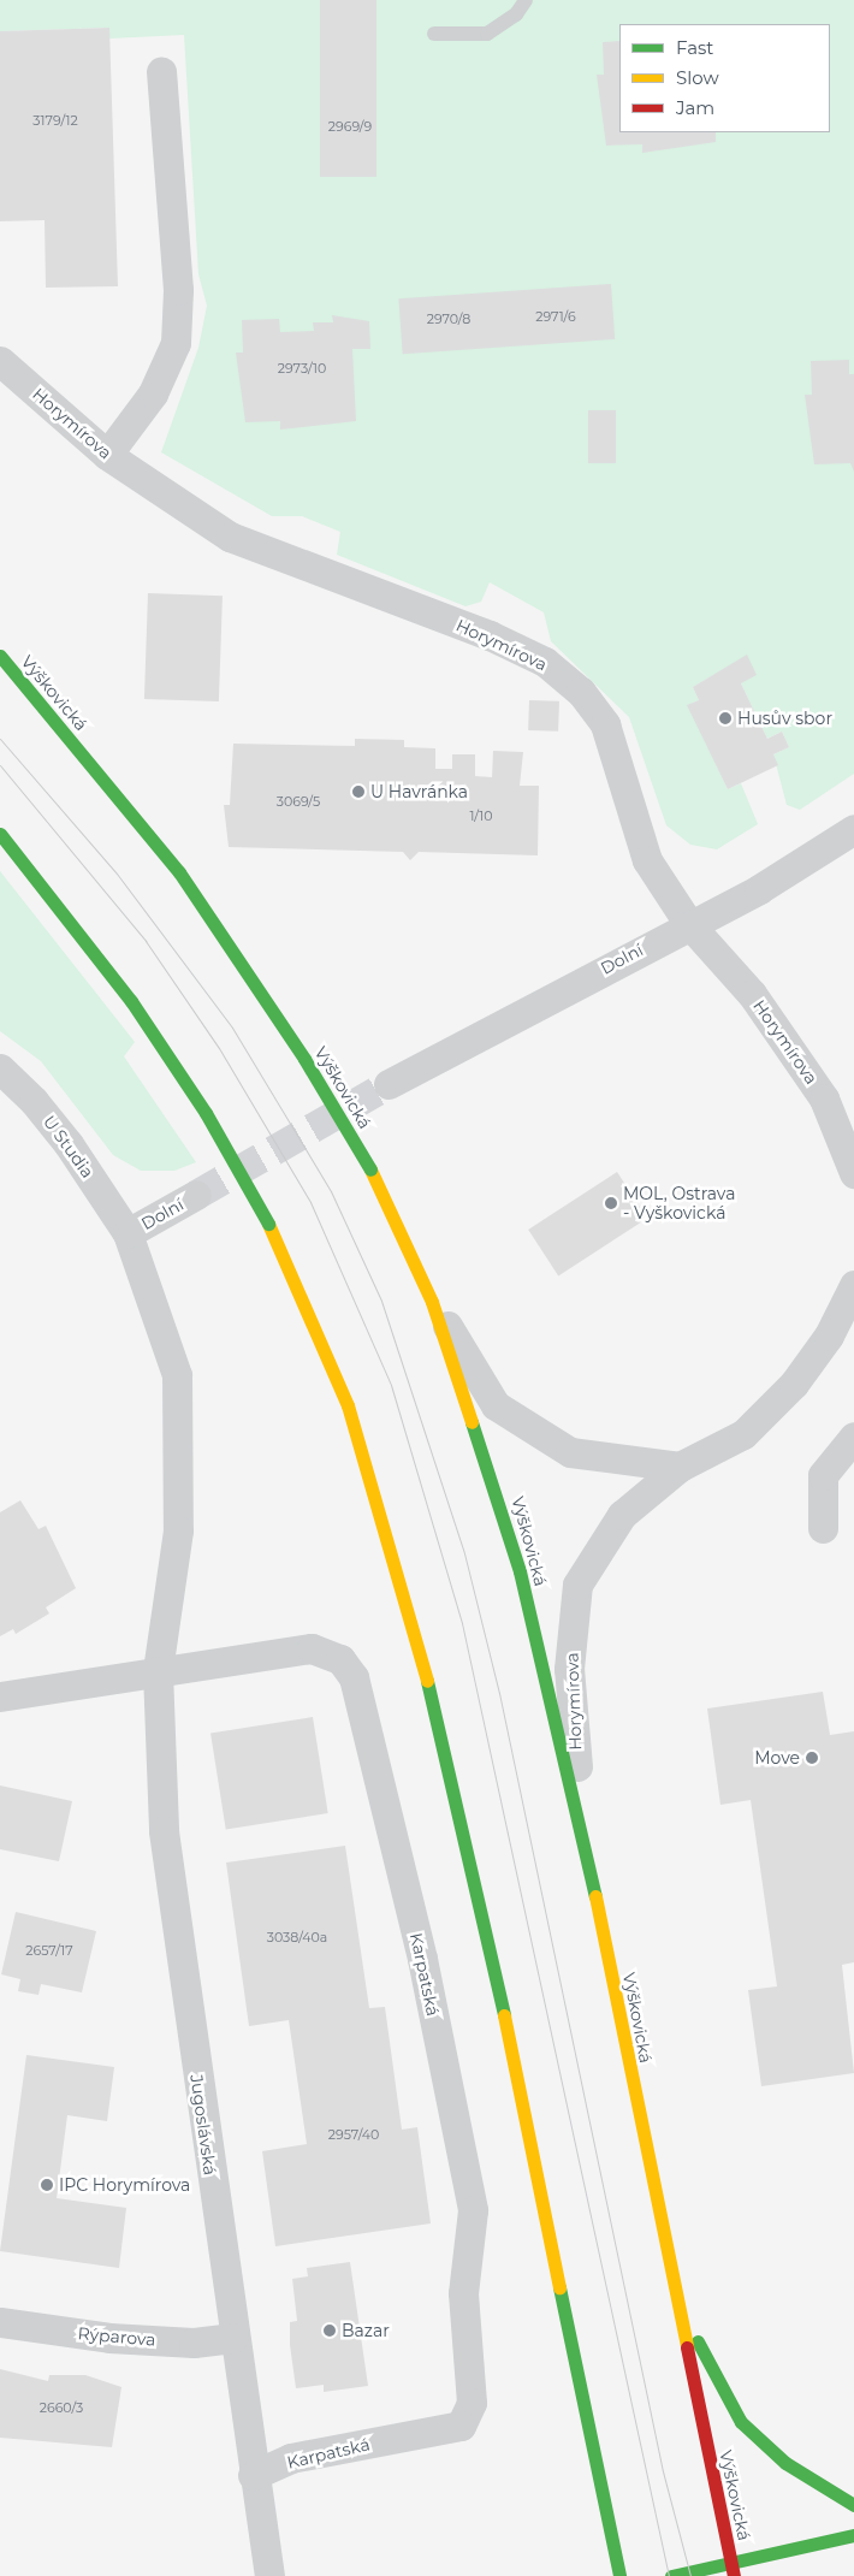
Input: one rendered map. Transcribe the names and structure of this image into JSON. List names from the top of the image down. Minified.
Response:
{"streets":{"street":["Horymírova","Výškovická","Dolní","U Studia","Karpatská","Jugoslávská","Rýparova"]},"crossings":[["Horymírova","Výškovická"],["Horymírova","Dolní"],["Dolní","U Studia"],["U Studia","Karpatská"],["U Studia","Jugoslávská"],["Karpatská","Jugoslávská"],["Jugoslávská","Rýparova"]],"places":["Husův sbor","U Havránka","MOL, Ostrava - Vyškovická","Move","IPC Horymírova","Bazar"],"house_numbers":["3179/12","2969/9","2971/6","2970/8","2973/10","3069/5","1/10","3038/40a","2657/17","2957/40","2660/3"],"legend":["Fast","Slow","Jam"]}
